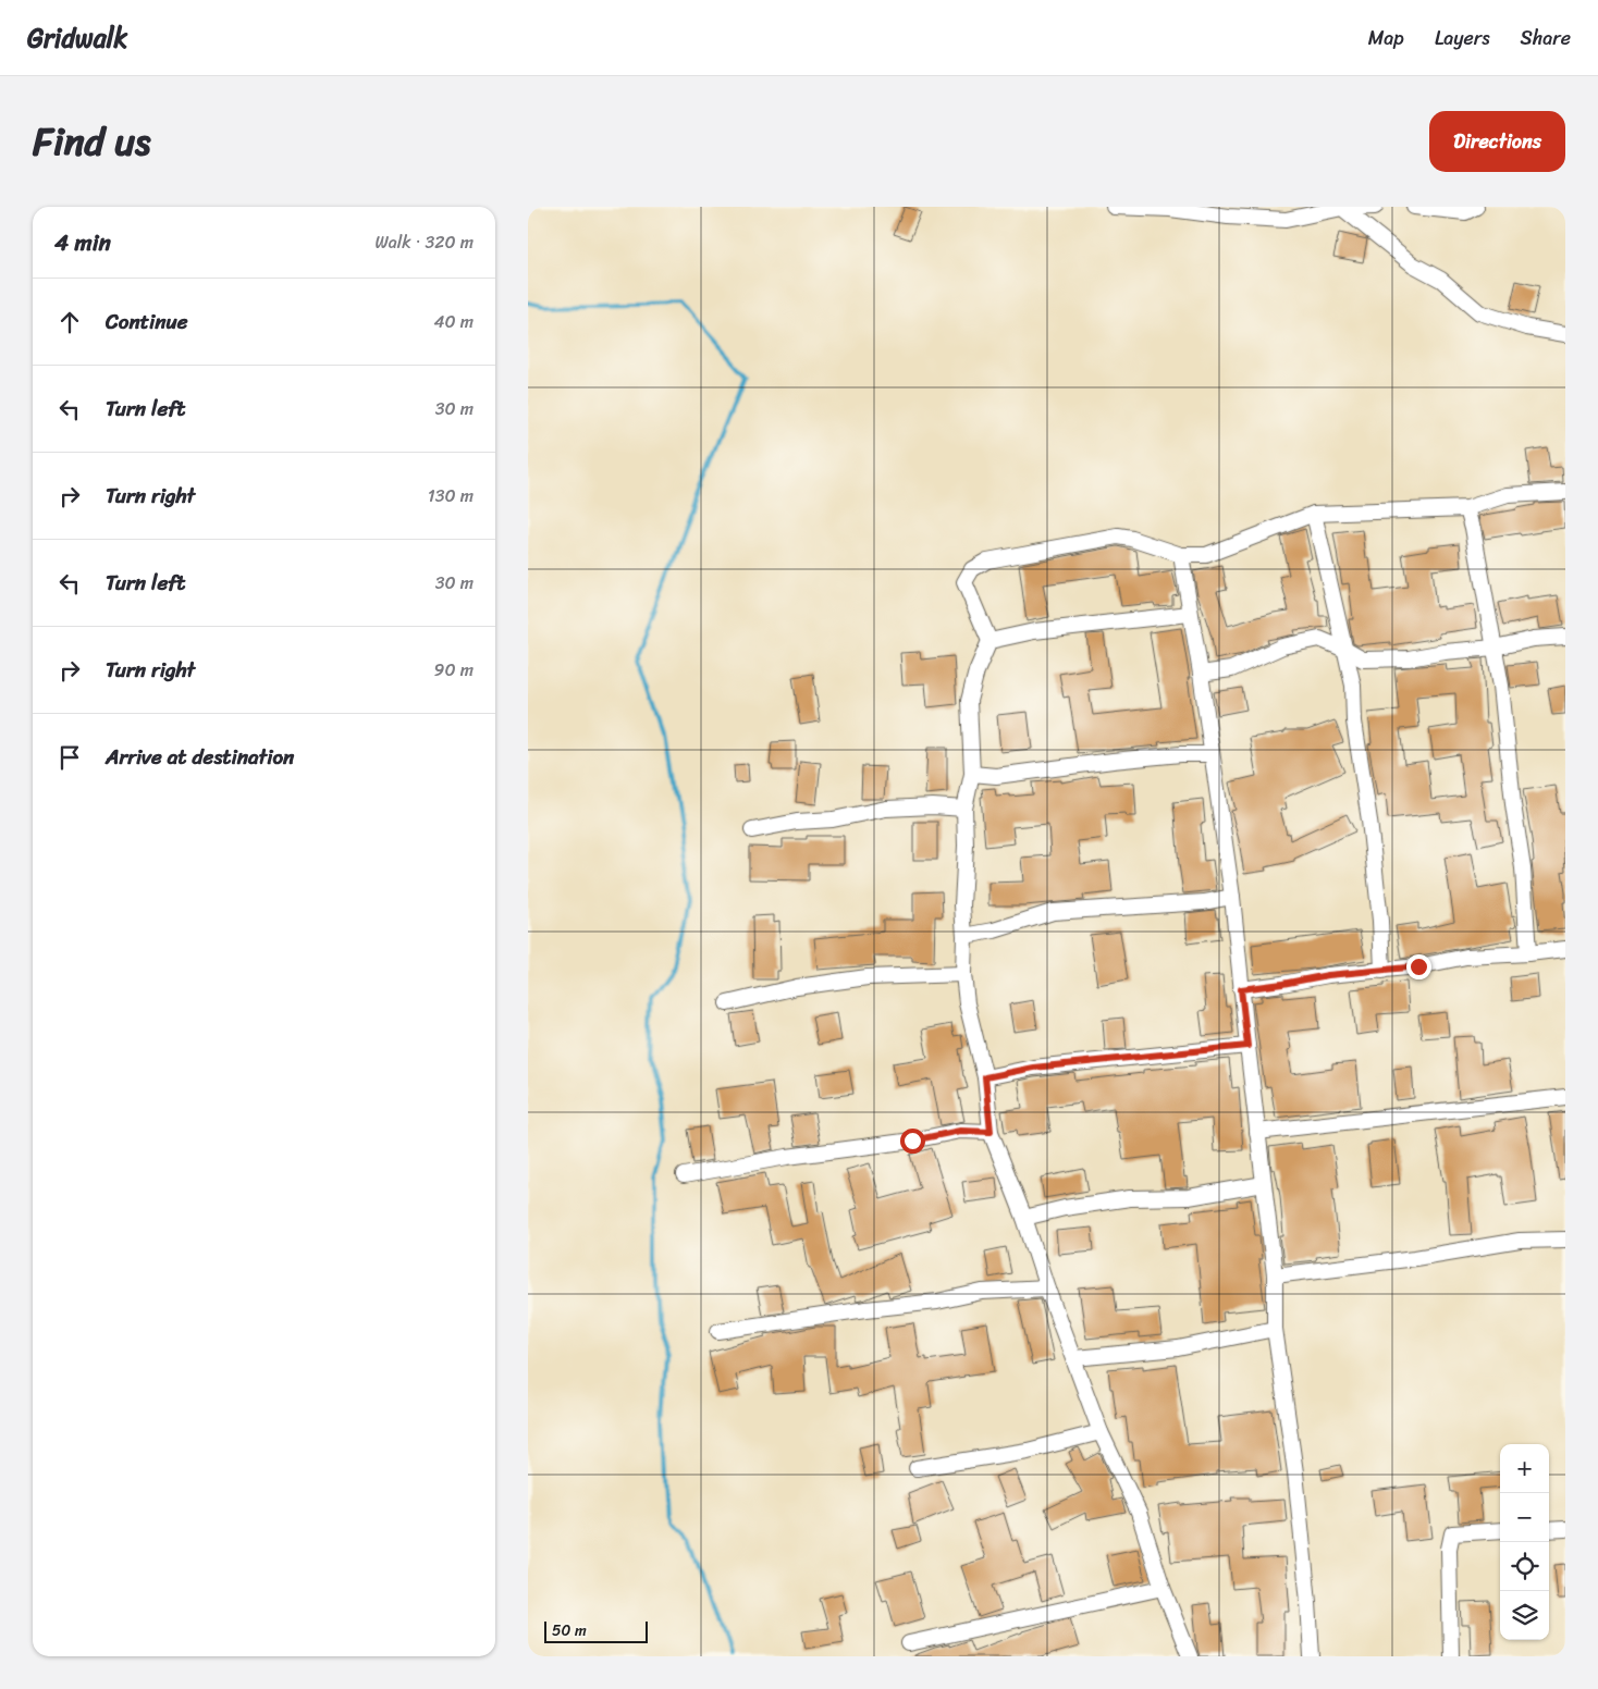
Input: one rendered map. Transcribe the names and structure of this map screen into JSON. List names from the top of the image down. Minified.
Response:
{"scale_bar":"50 m","page":{"header":"Gridwalk","nav":["Map","Layers","Share"],"title":"Find us","buttons":"Directions","heading":["4 min","Walk · 320 m"],"list":[["Continue","40 m"],["Turn left","30 m"],["Turn right","130 m"],["Turn left","30 m"],["Turn right","90 m"],"Arrive at destination"],"map_buttons":["+","−"],"scale":"50 m"}}
